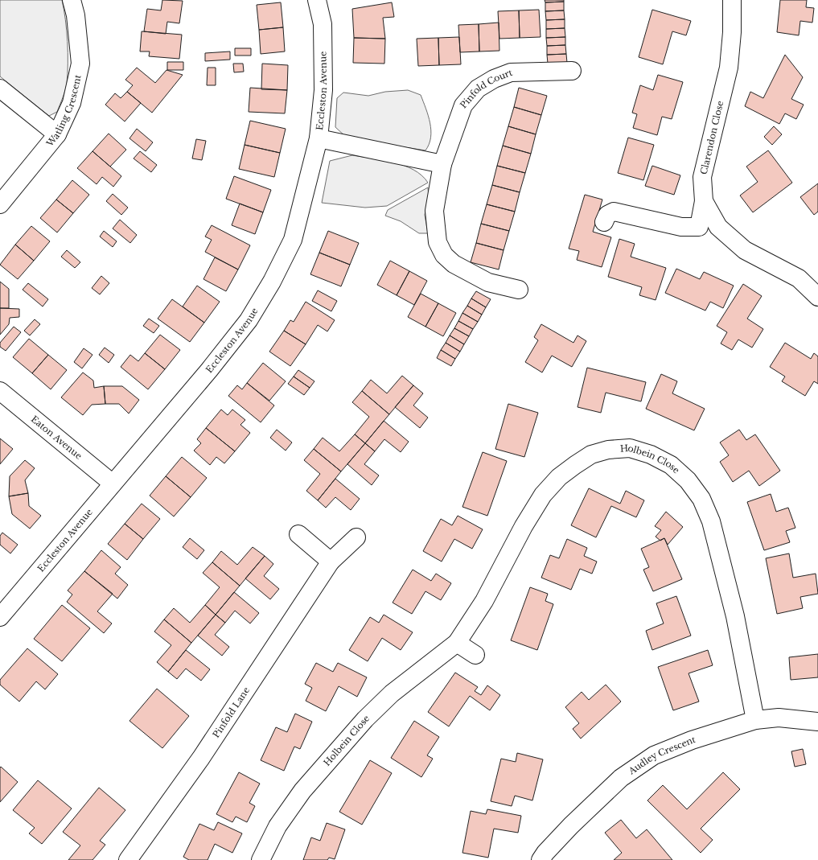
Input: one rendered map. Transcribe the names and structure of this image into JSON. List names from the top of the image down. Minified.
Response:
{"streets":{"street":["Eccleston Avenue","Pinfold Court","Watling Crescent","Clarendon Close","Eaton Avenue","Holbein Close","Pinfold Lane","Audley Crescent"]},"crossings":[["Eccleston Avenue","Eaton Avenue"],["Holbein Close","Audley Crescent"]]}
